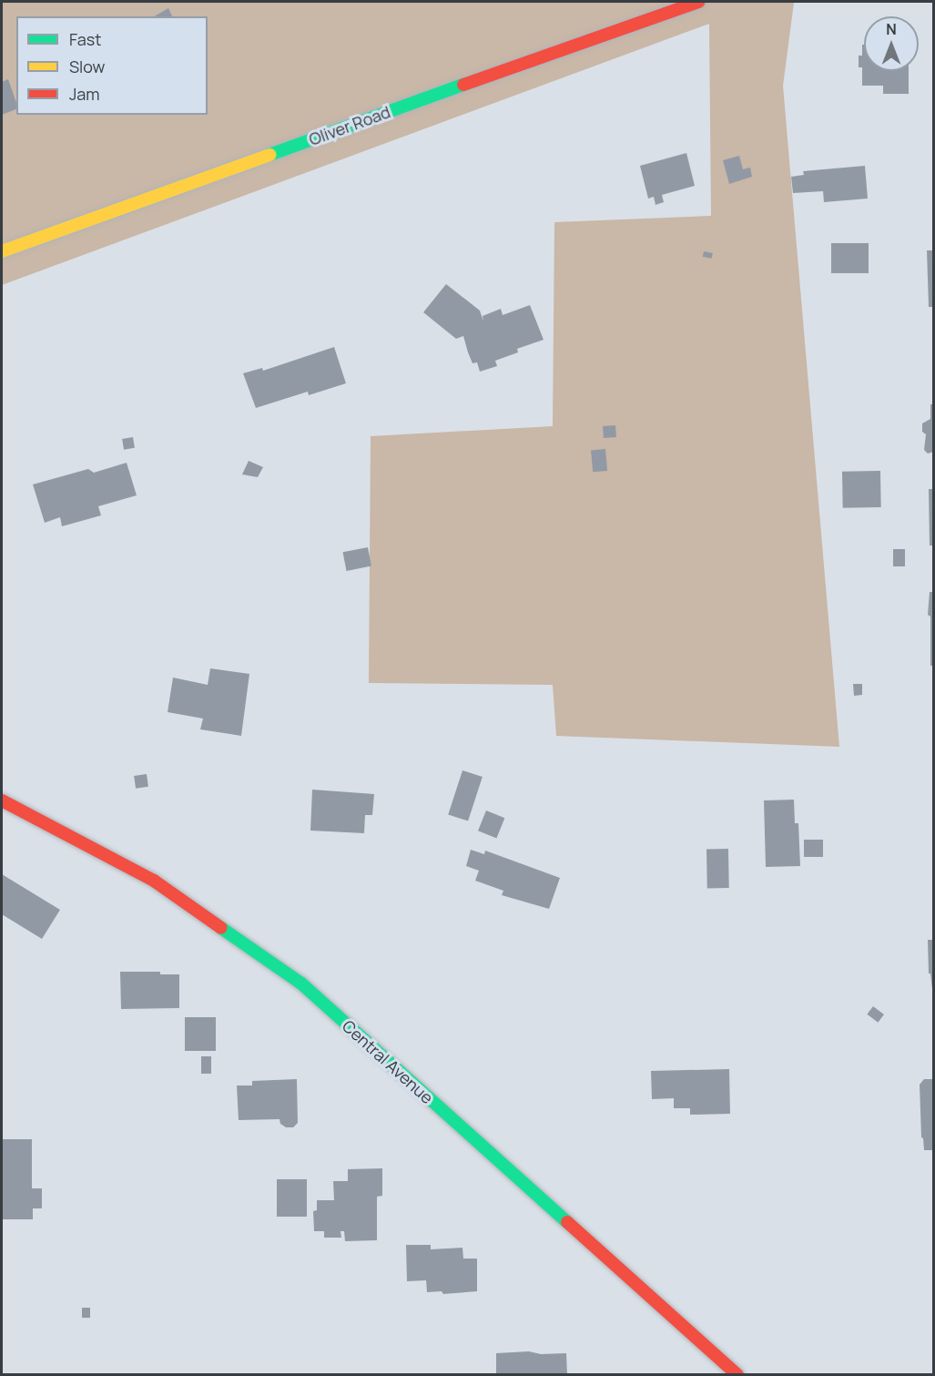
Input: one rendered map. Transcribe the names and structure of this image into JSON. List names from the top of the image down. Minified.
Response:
{"streets":{"street":["Oliver Road","Central Avenue"]},"legend":["Fast","Slow","Jam"],"north":"top"}
